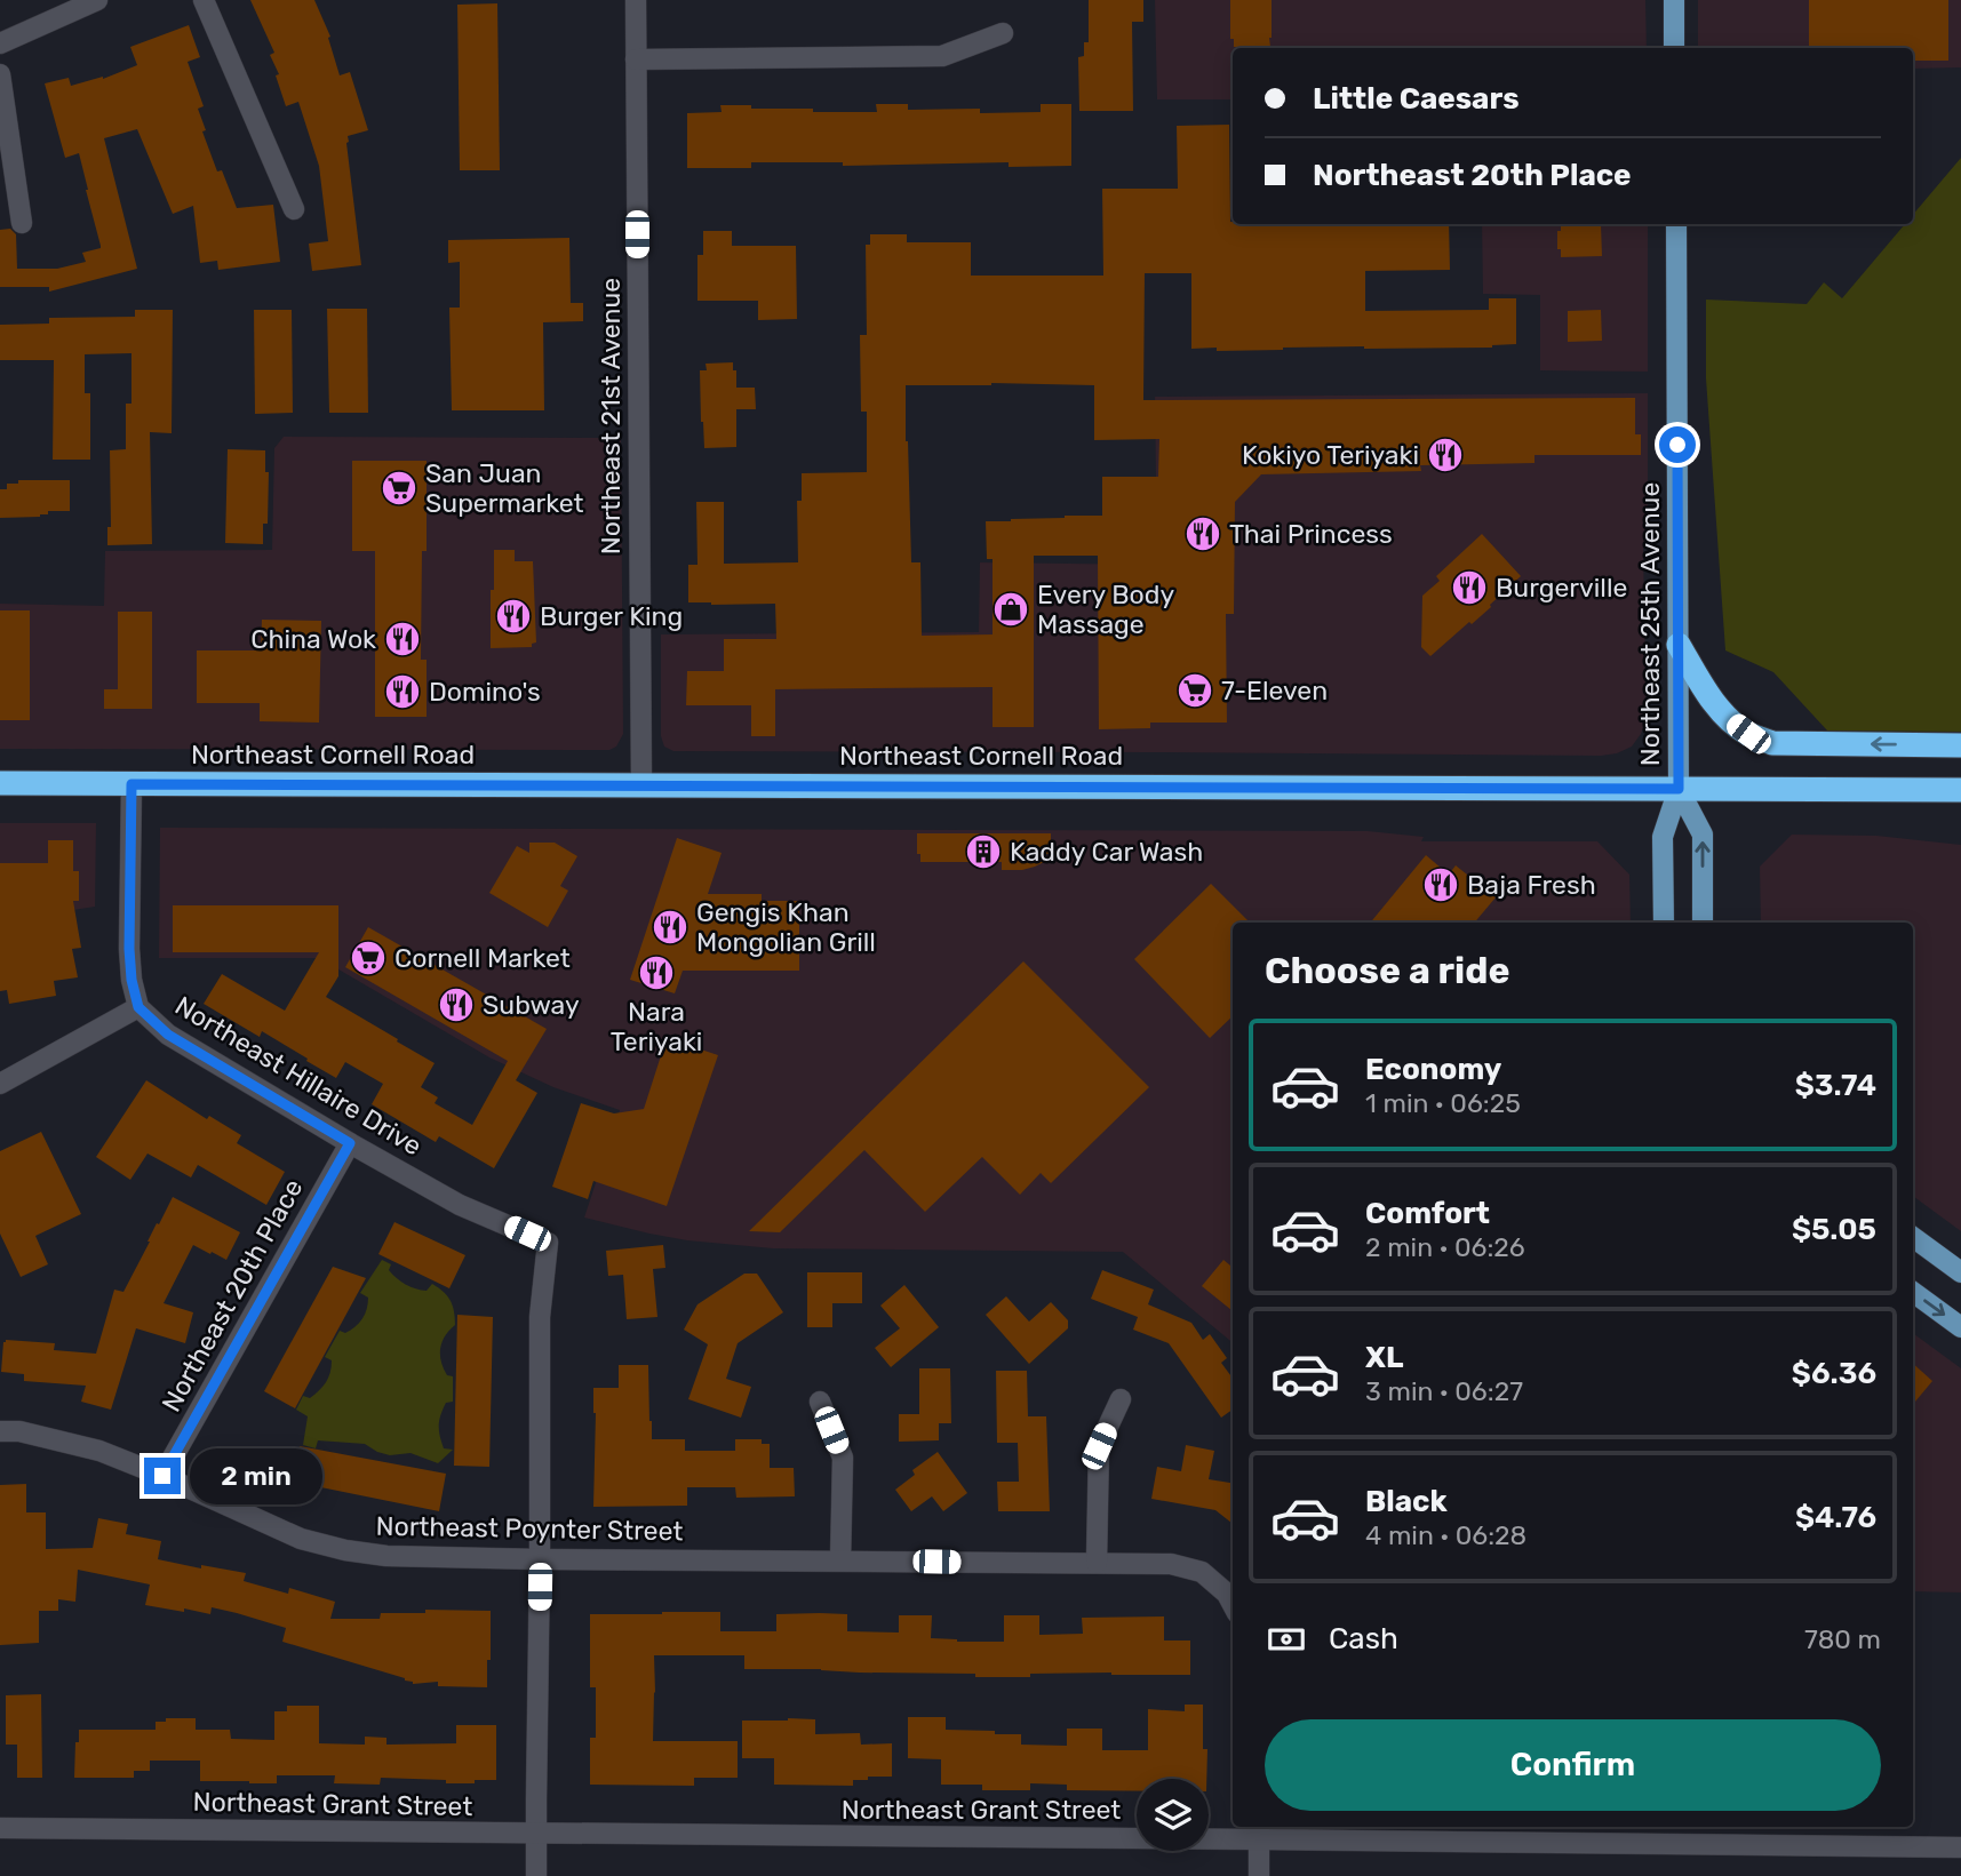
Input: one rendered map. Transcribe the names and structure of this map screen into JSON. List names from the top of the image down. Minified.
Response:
{"streets":{"highway":["Northeast Cornell Road"],"main road":["Northeast 25th Avenue"],"street":["Northeast 21st Avenue","Northeast Hillaire Drive","Northeast 20th Place","Northeast Poynter Street","Northeast Grant Street"]},"crossings":[["Northeast 21st Avenue","Northeast Cornell Road"],["Northeast 25th Avenue","Northeast Cornell Road"],["Northeast Cornell Road","Northeast Hillaire Drive"],["Northeast Hillaire Drive","Northeast 20th Place"],["Northeast Hillaire Drive","Northeast Poynter Street"],["Northeast 20th Place","Northeast Poynter Street"]],"places":{"restaurant":["Kokiyo Teriyaki","Thai Princess","Burgerville","Burger King","China Wok","Domino's","Baja Fresh","Gengis Khan Mongolian Grill","Nara Teriyaki","Subway"],"supermarket":["San Juan Supermarket","7-Eleven","Cornell Market"],"shop":["Every Body Massage"],"building":["Kaddy Car Wash"]},"page":{"banner":["Little Caesars","Northeast 20th Place"],"heading":"Choose a ride","list":[{"name":"Economy","note":"1 min · 06:25","value":"$3.74"},{"name":"Comfort","note":"2 min · 06:26","value":"$5.05"},{"name":"XL","note":"3 min · 06:27","value":"$6.36"},{"name":"Black","note":"4 min · 06:28","value":"$4.76"}],"bubble":"2 min","pay":["Cash","780 m"],"buttons":"Confirm"}}
